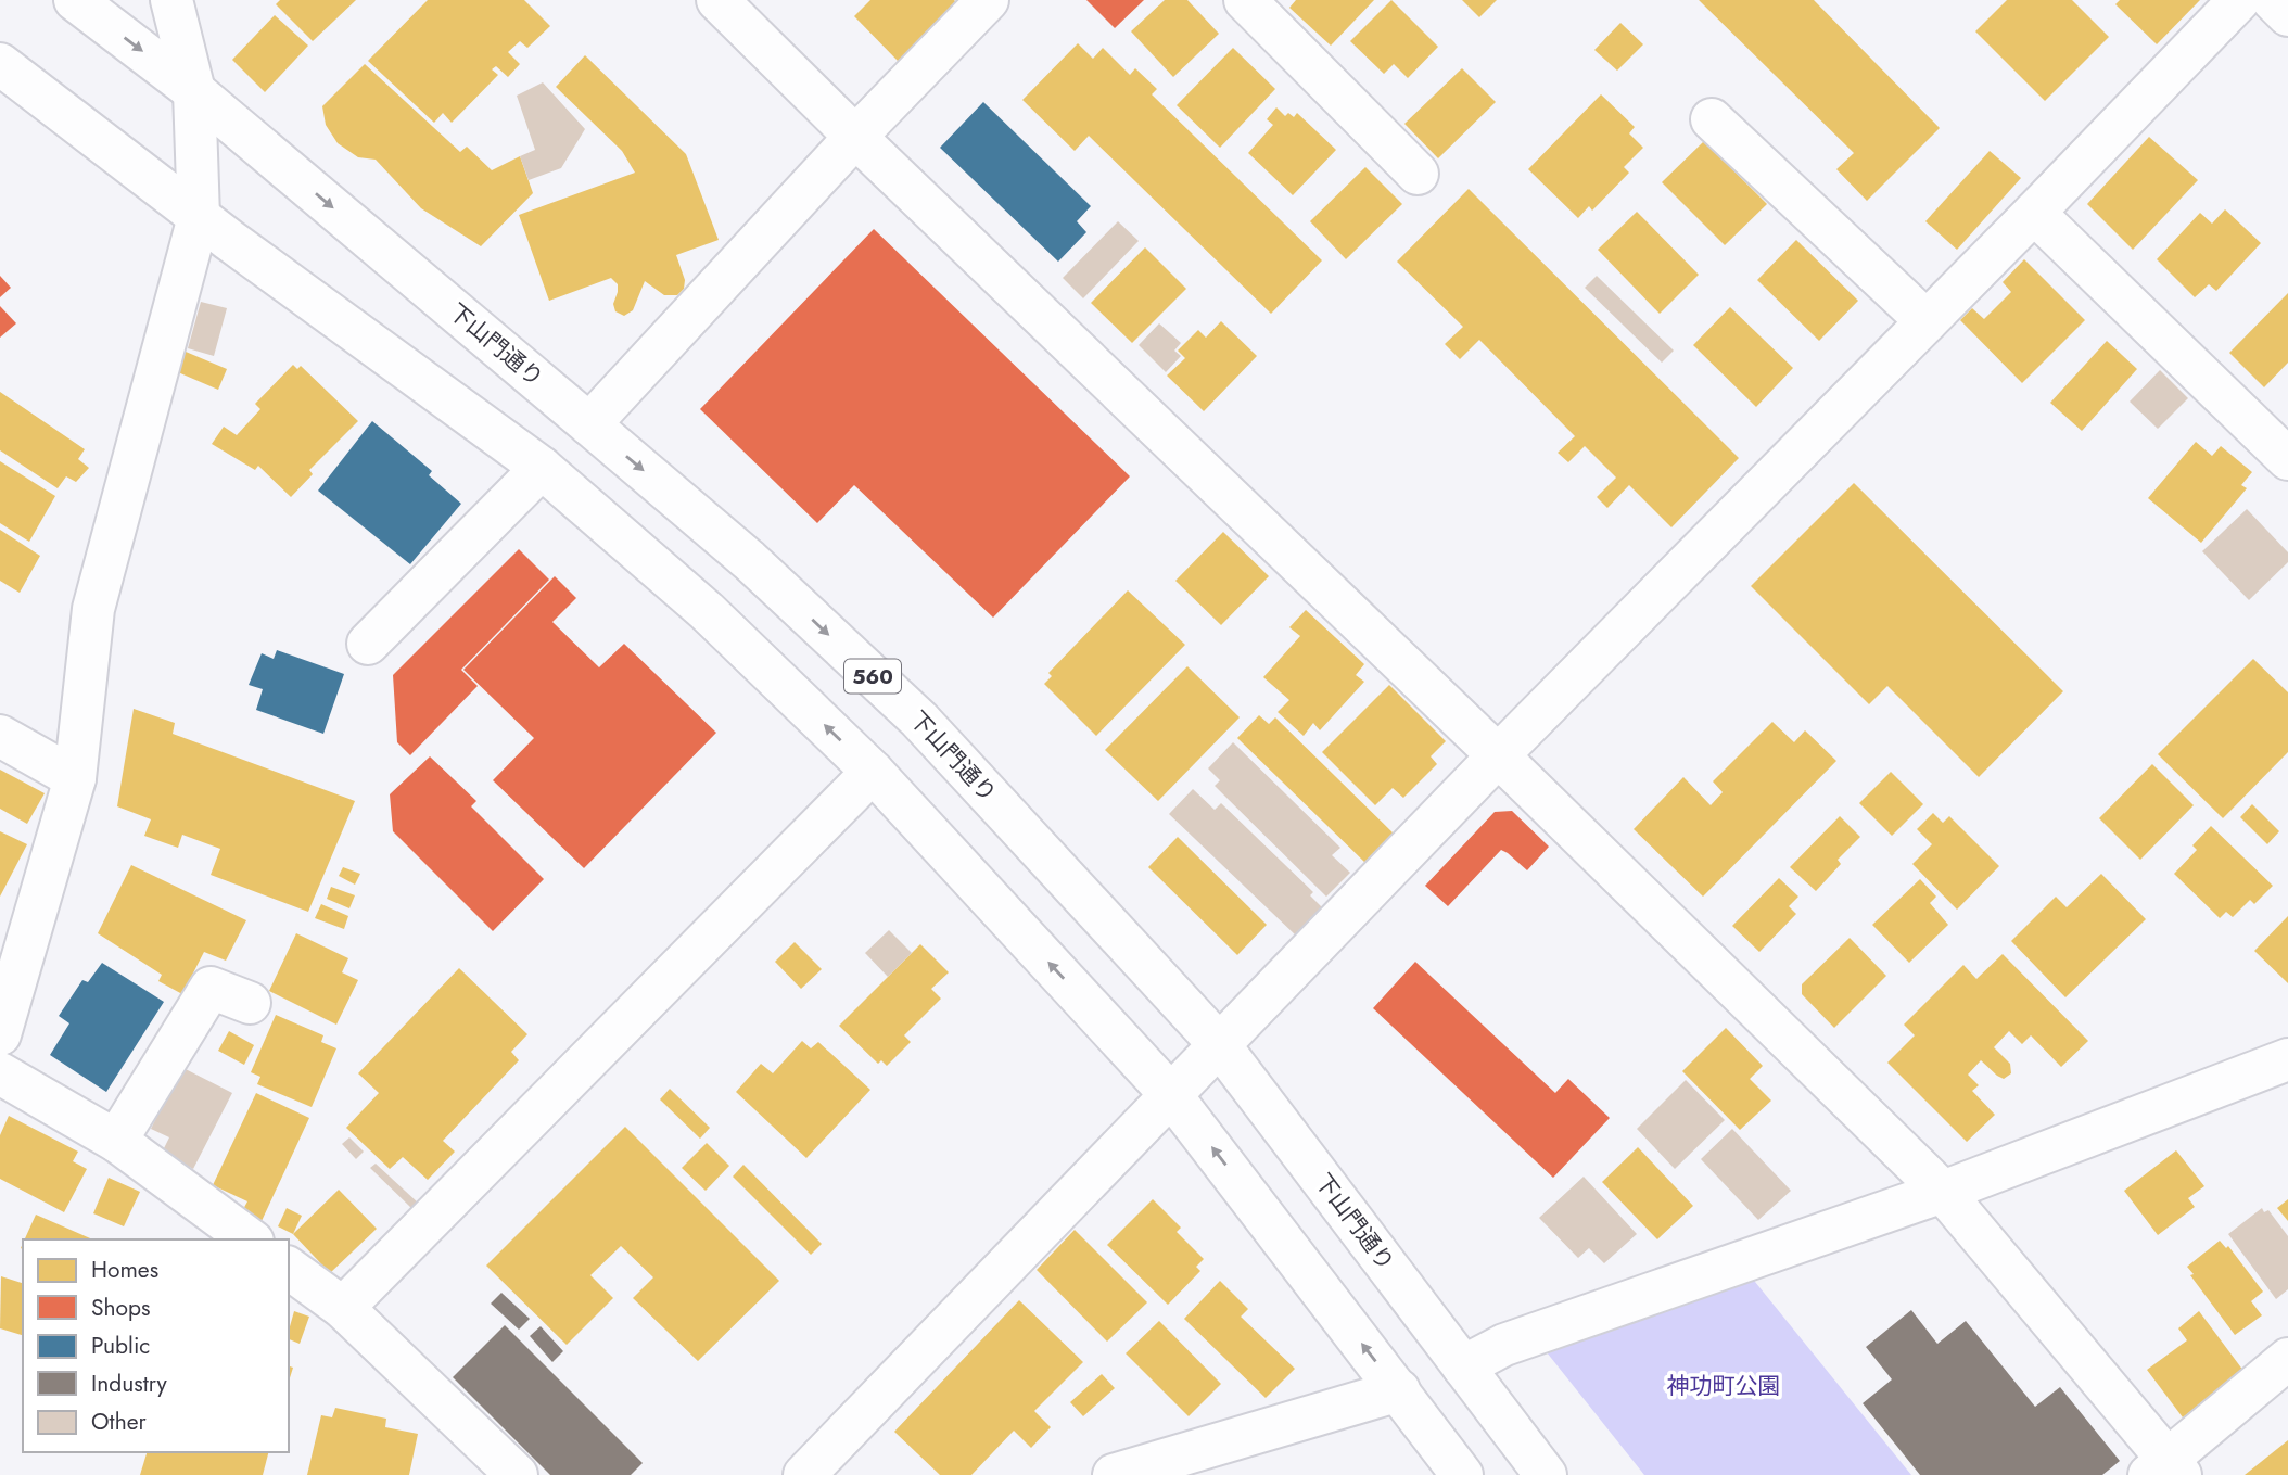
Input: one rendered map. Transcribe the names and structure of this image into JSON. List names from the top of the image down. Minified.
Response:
{"streets":{"street":["下山門通り","560"]},"parks":["神功町公園"],"legend":["Homes","Shops","Public","Industry","Other"]}
